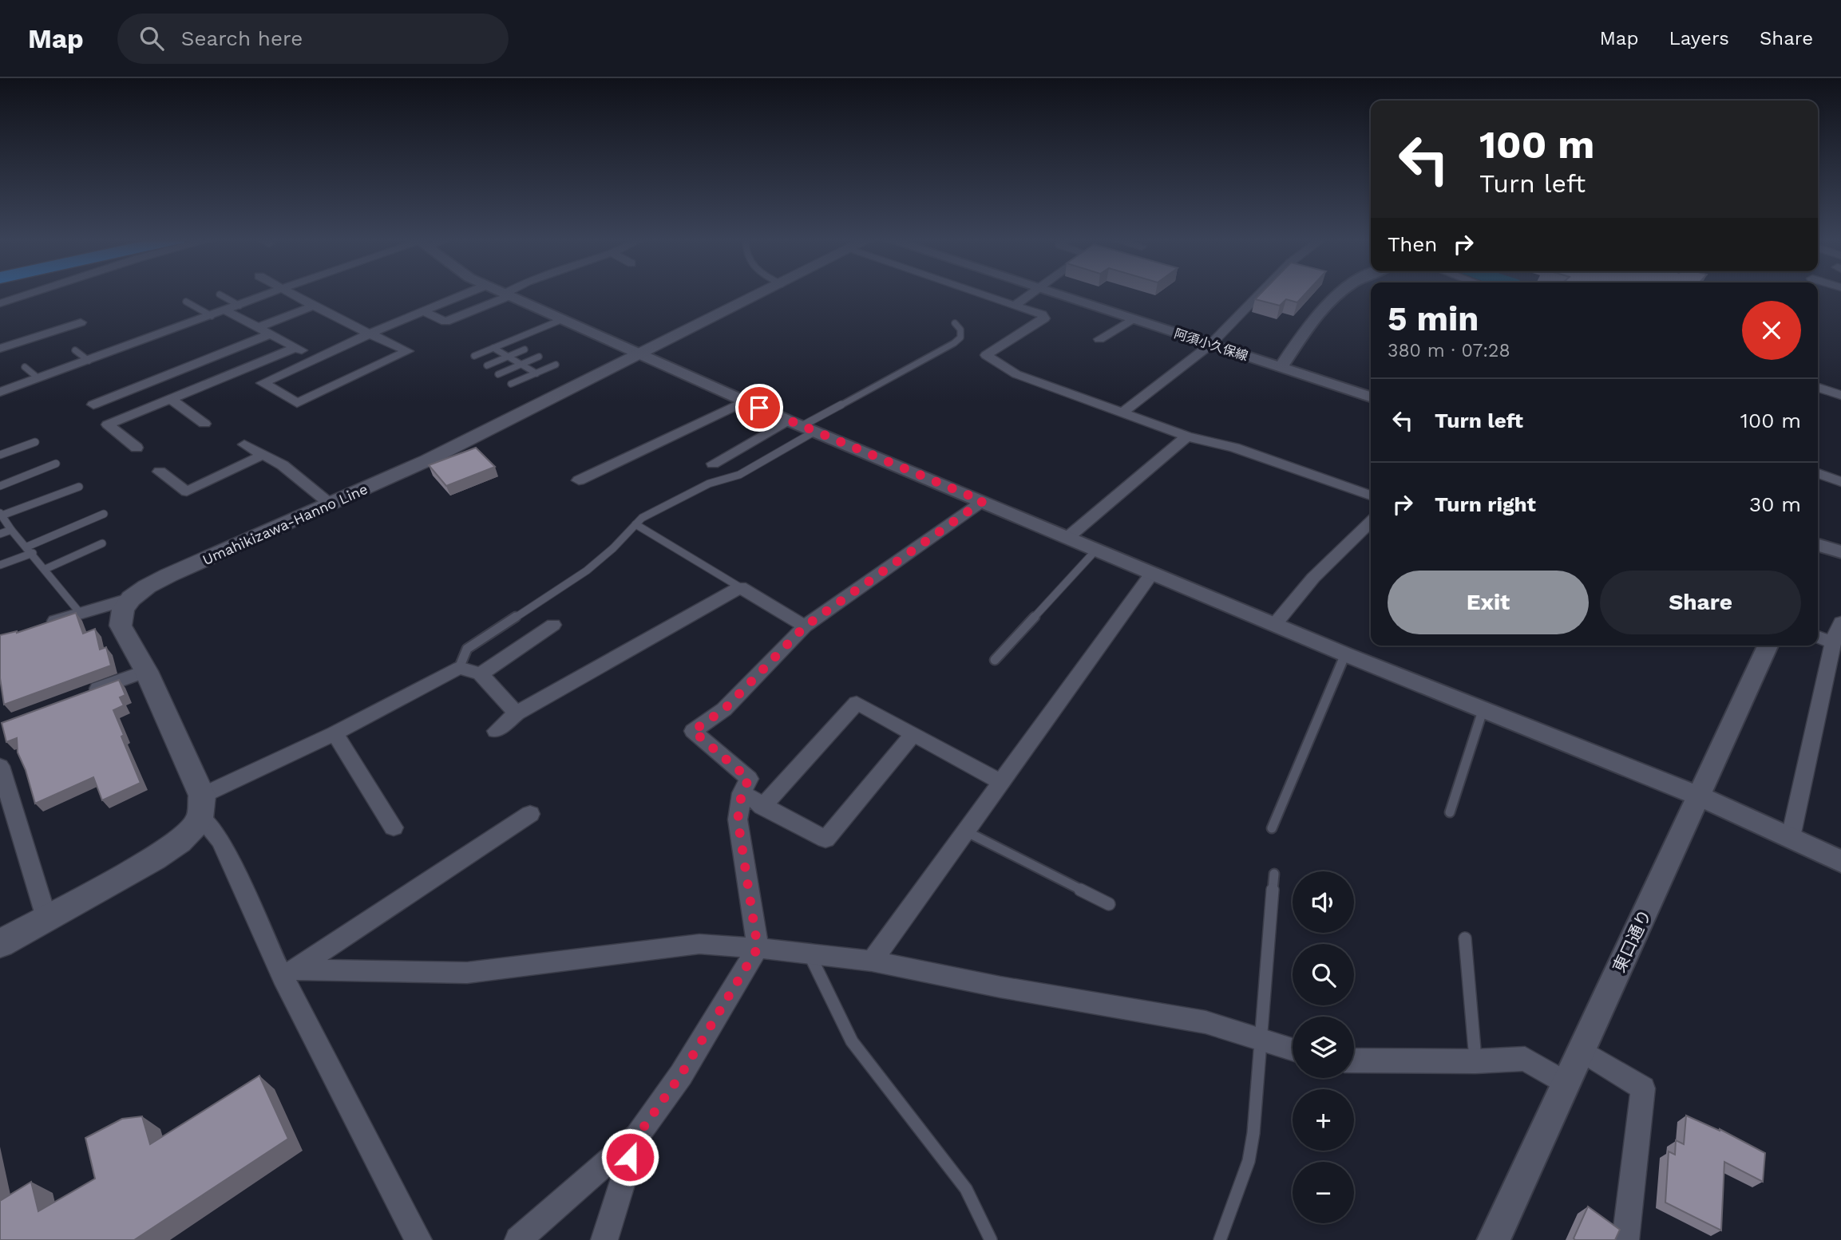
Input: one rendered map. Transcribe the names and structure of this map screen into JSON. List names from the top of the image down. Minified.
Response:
{"streets":{"main road":["Umahikizawa-Hanno Line"],"street":["阿須小久保線","東口通り"]},"page":{"header":"Map","search":"Search here","nav":["Map","Layers","Share"],"turn":["100 m","Turn left"],"then":"Then","heading":["5 min","380 m · 07:28"],"list":[{"name":"Turn left","value":"100 m"},{"name":"Turn right","value":"30 m"}],"buttons":["Exit","Share"],"map_buttons":["+","−"]}}
